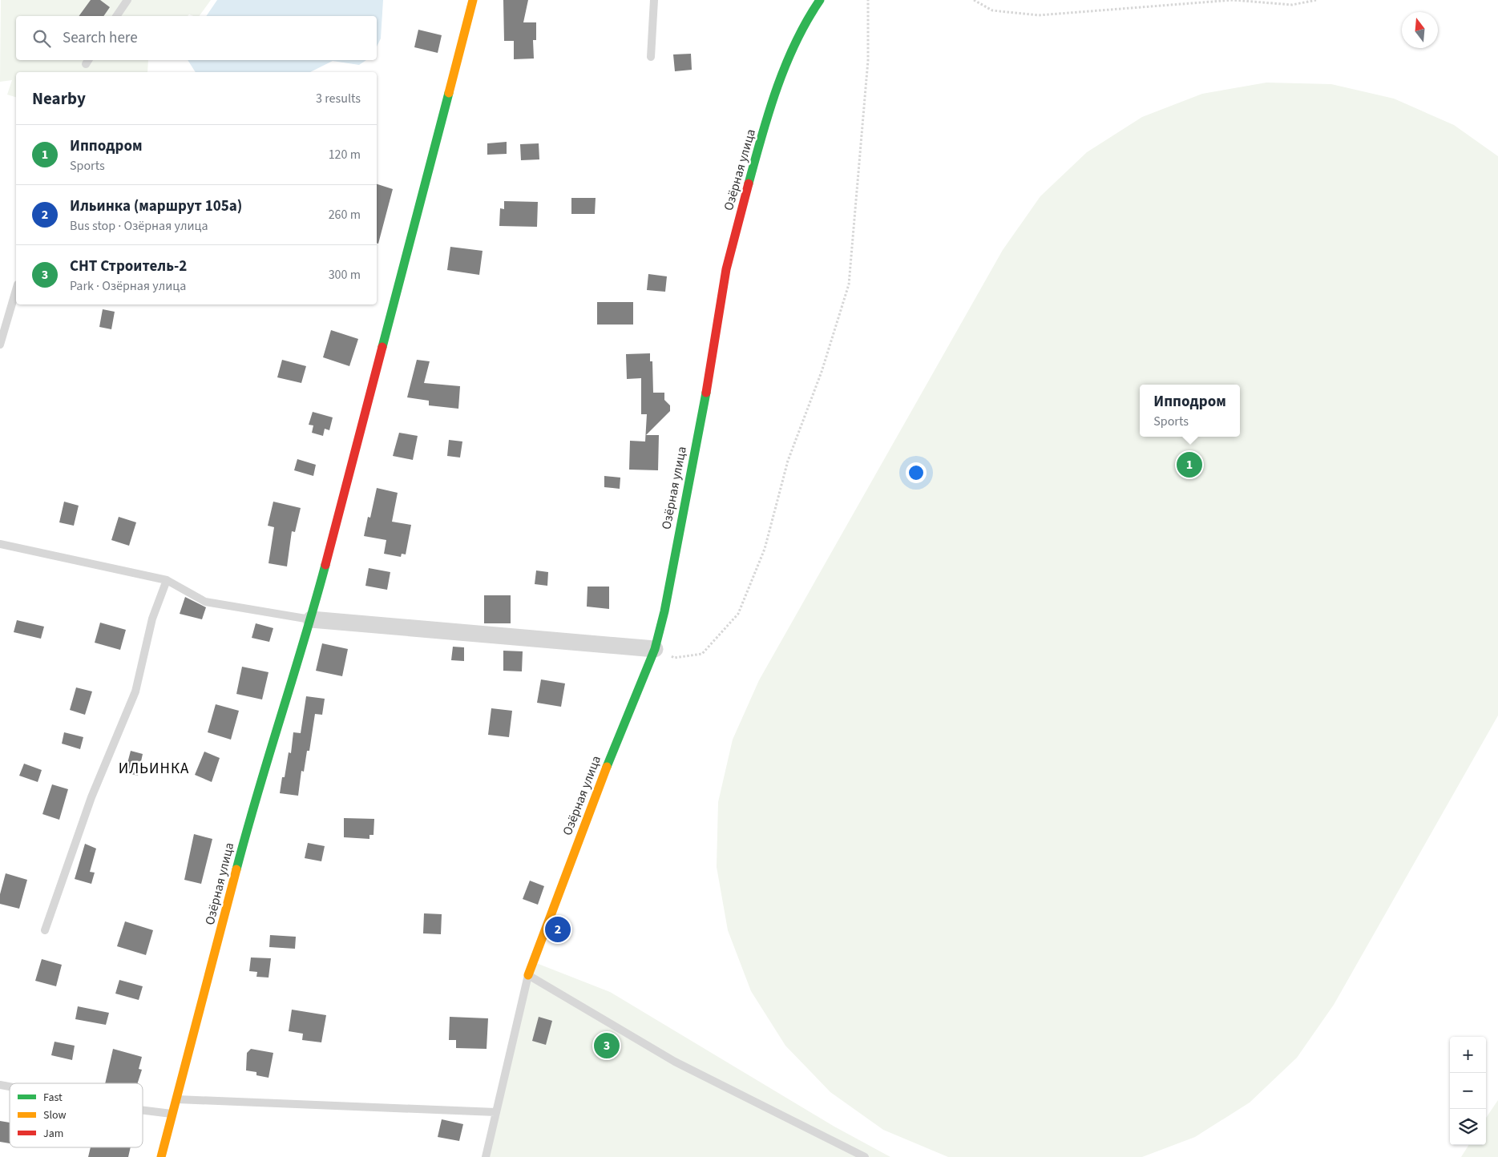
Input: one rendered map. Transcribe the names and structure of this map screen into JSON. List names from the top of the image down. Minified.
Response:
{"streets":{"street":["Озёрная улица"]},"districts":["ИЛЬИНКА"],"legend":["Fast","Slow","Jam"],"north":"top","page":{"search":"Search here","heading":["Nearby","3 results"],"list":[{"mark":"1","name":"Ипподром","note":"Sports","value":"120 m"},{"mark":"2","name":"Ильинка (маршрут 105а)","note":"Bus stop · Озёрная улица","value":"260 m"},{"mark":"3","name":"СНТ Строитель-2","note":"Park · Озёрная улица","value":"300 m"}],"popup":["Ипподром","Sports"],"pins":["1","2","3"],"map_buttons":["+","−"]}}
